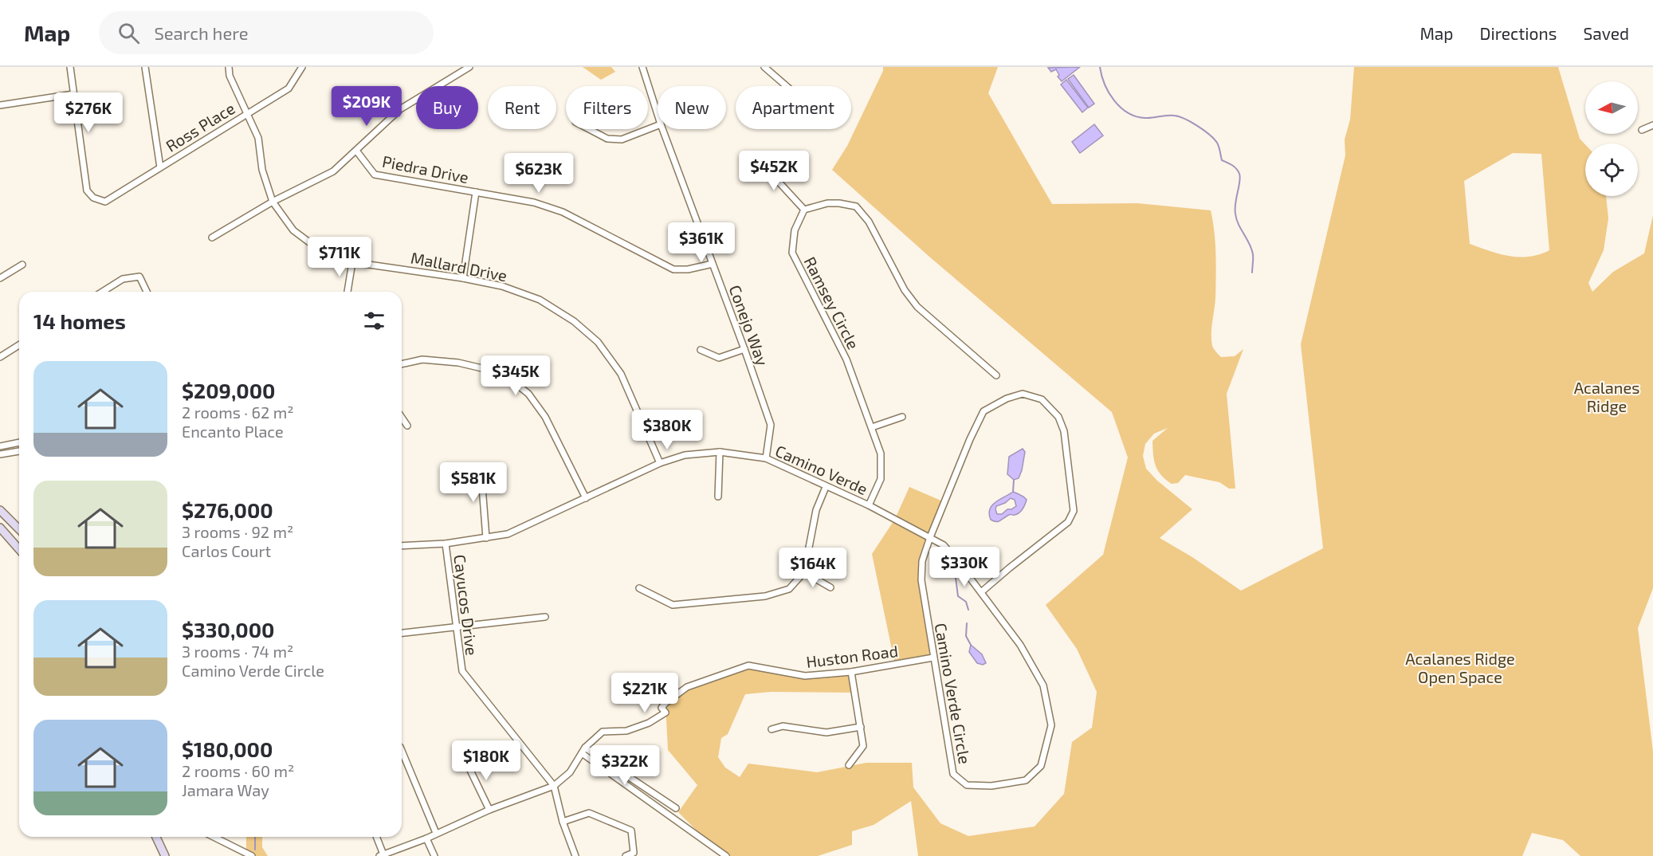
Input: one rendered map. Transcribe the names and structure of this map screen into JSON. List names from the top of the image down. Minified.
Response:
{"streets":{"street":["Ross Place","Piedra Drive","Mallard Drive","Ramsey Circle","Conejo Way","Camino Verde","Cayucos Drive","Huston Road","Camino Verde Circle"]},"crossings":[["Ross Place","Mallard Drive"],["Piedra Drive","Conejo Way"],["Mallard Drive","Camino Verde"],["Ramsey Circle","Camino Verde"],["Conejo Way","Camino Verde"],["Camino Verde","Cayucos Drive"],["Camino Verde","Camino Verde Circle"],["Cayucos Drive","Huston Road"],["Huston Road","Camino Verde Circle"]],"parks":["Acalanes Ridge","Acalanes Ridge Open Space"],"north":"left","page":{"header":"Map","search":"Search here","nav":["Map","Directions","Saved"],"price":["$209K","$276K","$452K","$623K","$361K","$711K","$345K","$380K","$581K","$330K","$164K","$221K","$180K","$322K"],"chip":["Buy","Rent","Filters","New","Apartment"],"heading":"14 homes","list":[{"name":"$209,000","note":"2 rooms · 62 m² · Encanto Place"},{"name":"$276,000","note":"3 rooms · 92 m² · Carlos Court"},{"name":"$330,000","note":"3 rooms · 74 m² · Camino Verde Circle"},{"name":"$180,000","note":"2 rooms · 60 m² · Jamara Way"}]}}
